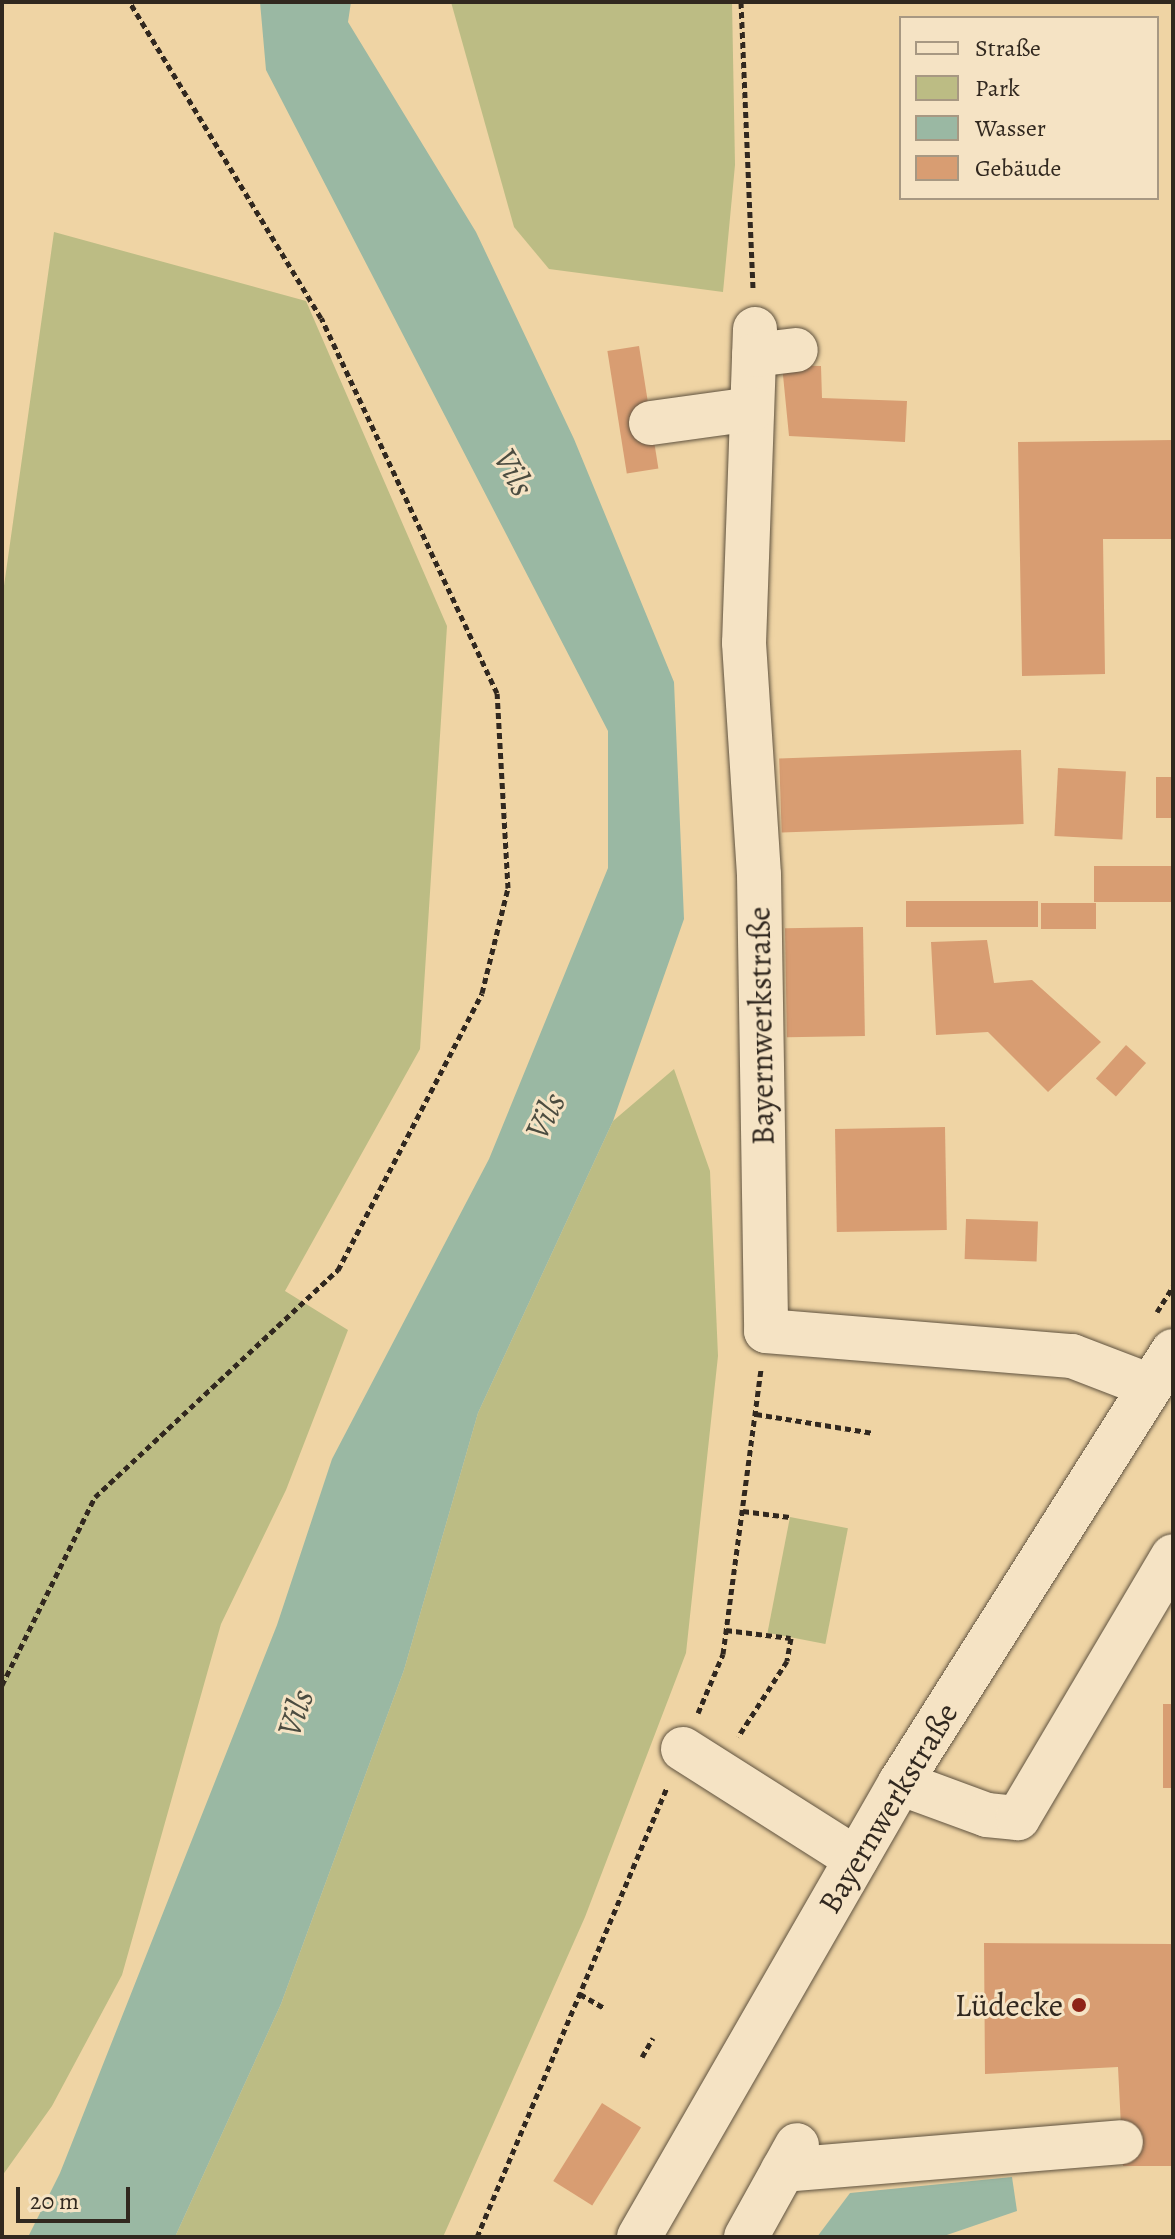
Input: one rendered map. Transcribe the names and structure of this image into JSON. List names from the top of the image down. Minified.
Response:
{"streets":{"street":["Bayernwerkstraße"]},"water":["Vils"],"places":["Lüdecke"],"legend":["Straße","Park","Wasser","Gebäude"],"scale_bar":"20 m"}
